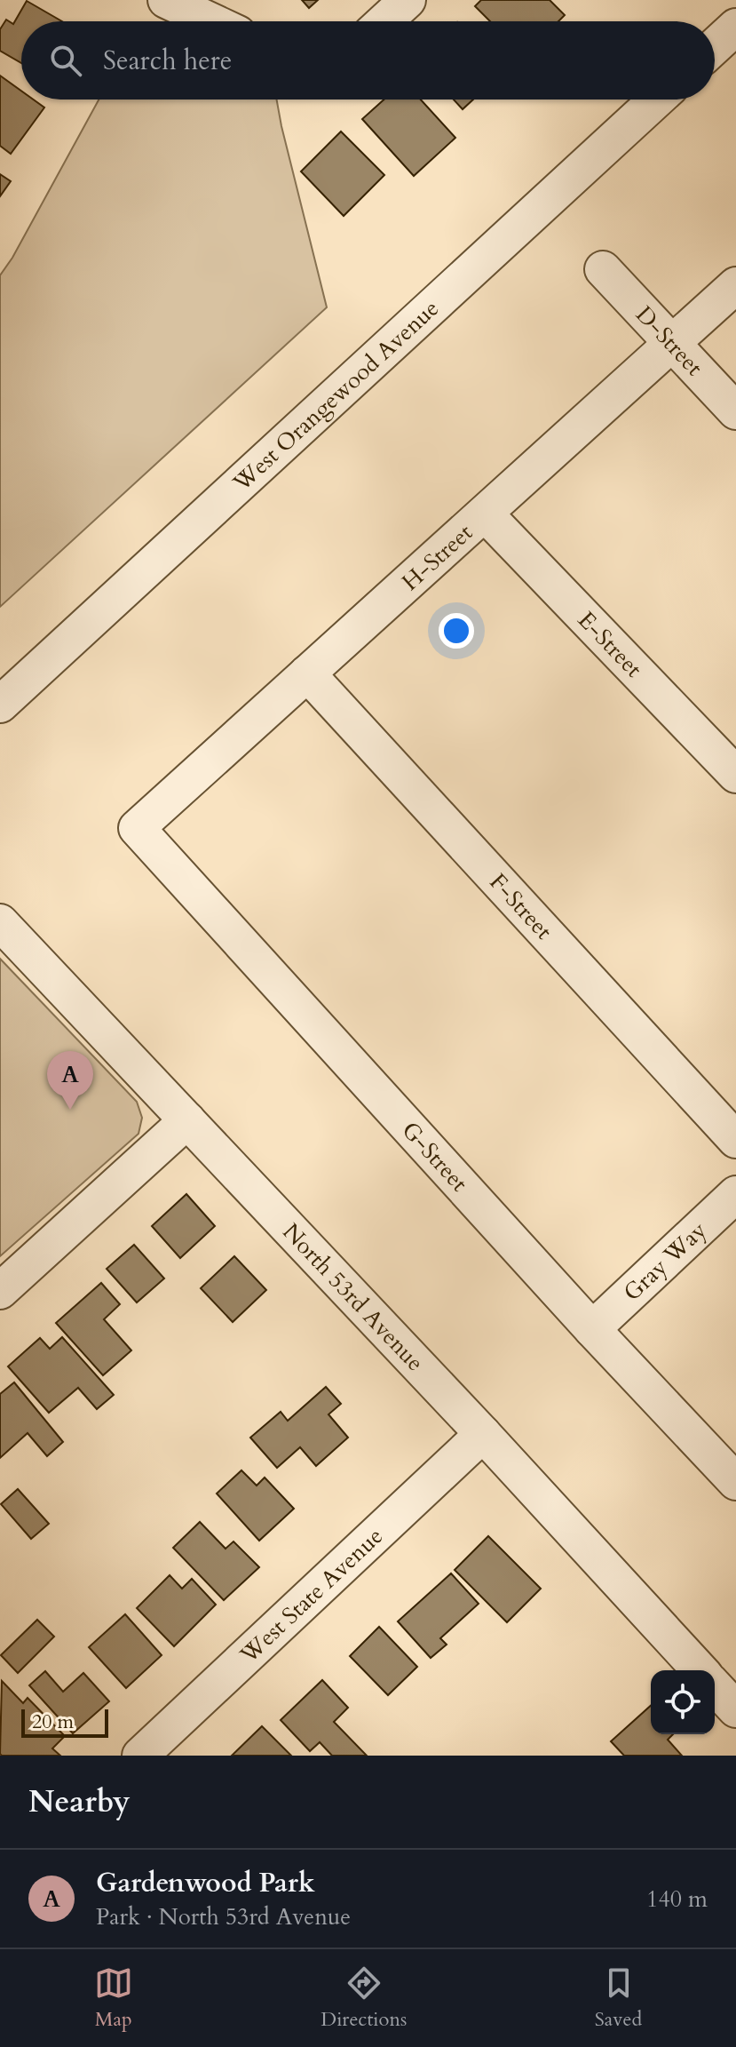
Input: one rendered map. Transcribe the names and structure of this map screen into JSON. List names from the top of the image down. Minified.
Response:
{"streets":{"street":["D-Street","West Orangewood Avenue","H-Street","E-Street","F-Street","G-Street","Gray Way","North 53rd Avenue","West State Avenue"]},"crossings":[["D-Street","H-Street"],["H-Street","E-Street"],["H-Street","F-Street"],["H-Street","G-Street"],["G-Street","Gray Way"],["North 53rd Avenue","West State Avenue"]],"scale_bar":"20 m","page":{"search":"Search here","pins":"A","scale":"20 m","heading":"Nearby","list":[{"mark":"A","name":"Gardenwood Park","note":"Park · North 53rd Avenue","value":"140 m"}],"nav":["Map","Directions","Saved"]}}
